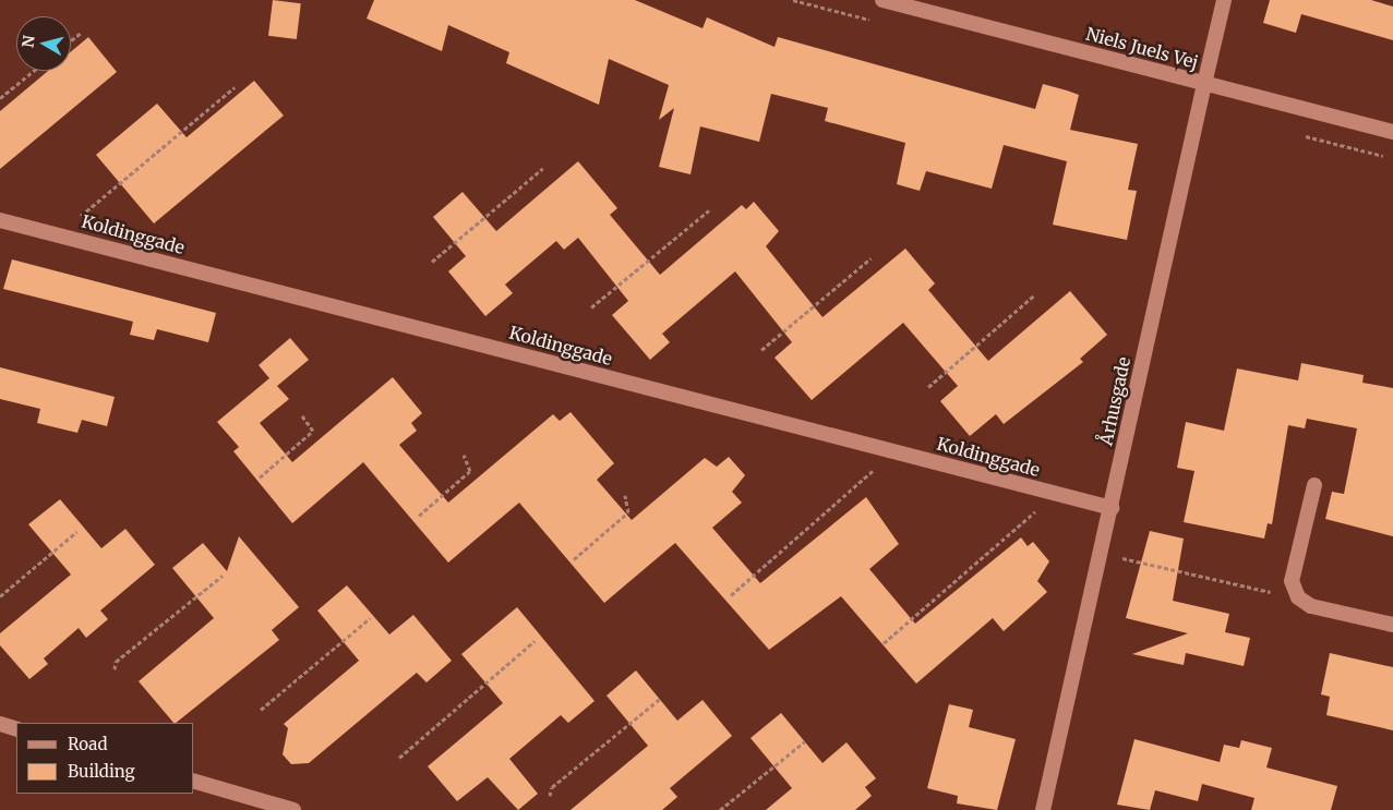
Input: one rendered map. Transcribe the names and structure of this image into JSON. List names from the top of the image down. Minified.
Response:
{"streets":{"street":["Niels Juels Vej","Koldinggade","Århusgade"]},"crossings":[["Niels Juels Vej","Århusgade"],["Koldinggade","Århusgade"]],"legend":["Road","Building"],"north":"left"}
